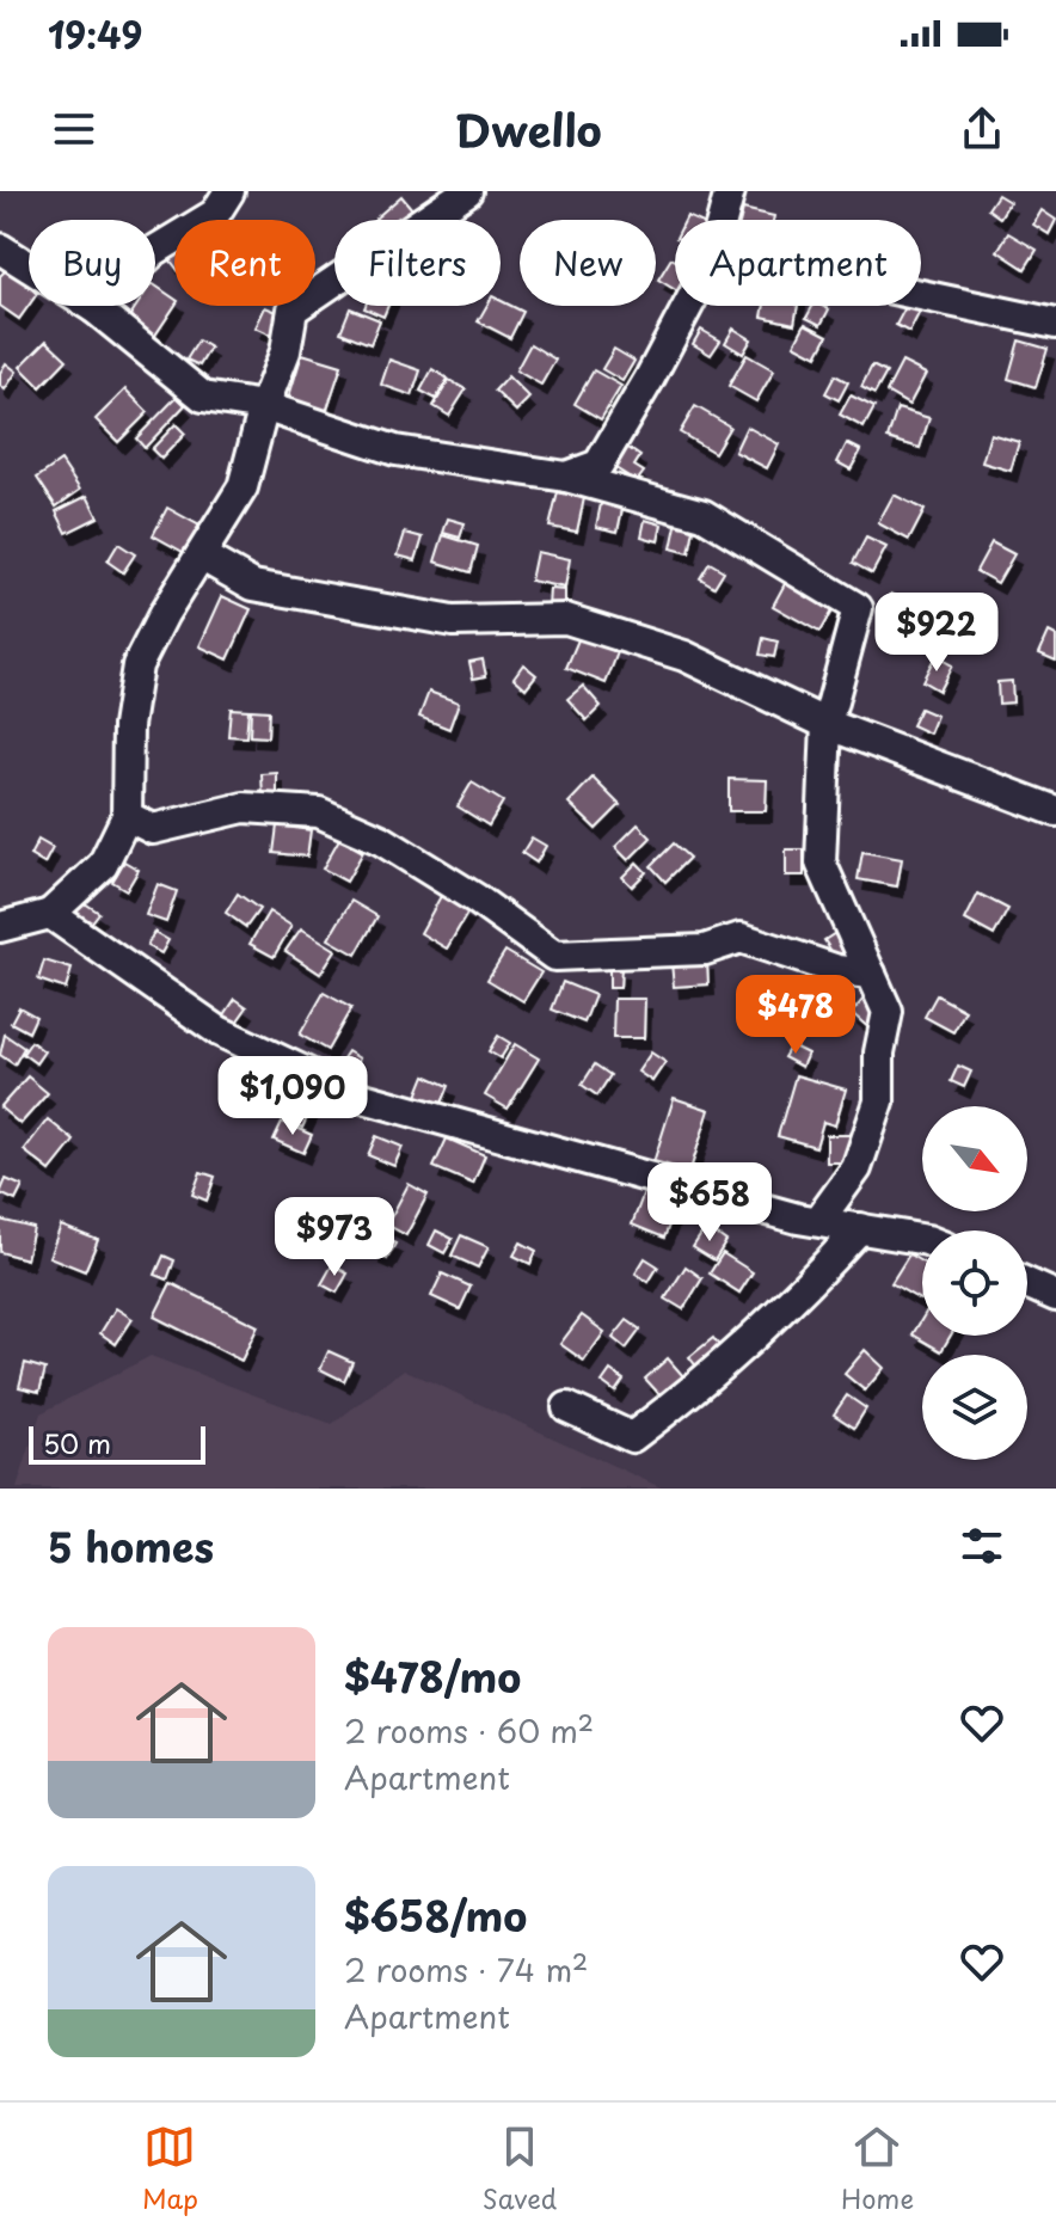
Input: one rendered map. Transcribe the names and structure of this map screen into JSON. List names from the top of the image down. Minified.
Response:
{"scale_bar":"50 m","north":"bottom right","page":{"status":"19:49","header":"Dwello","chip":["Buy","Rent","Filters","New","Apartment"],"price":["$922","$478","$1,090","$658","$973"],"scale":"50 m","heading":"5 homes","list":[{"name":"$478/mo","note":"2 rooms · 60 m² · Apartment"},{"name":"$658/mo","note":"2 rooms · 74 m² · Apartment"}],"tabs":["Map","Saved","Home"]}}
